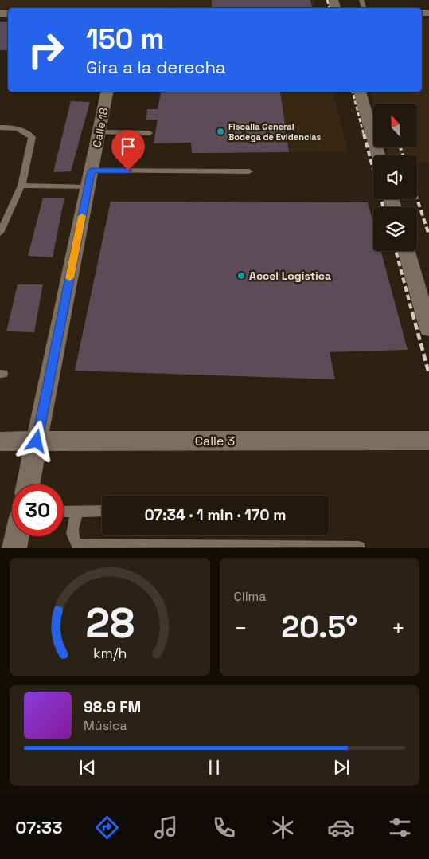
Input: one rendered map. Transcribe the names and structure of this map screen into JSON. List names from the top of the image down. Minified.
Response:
{"streets":{"street":["Calle 18","Calle 3"]},"crossings":[["Calle 18","Calle 3"]],"places":["Fiscalia General Bodega de Evidencias","Accel Logistica"],"north":"top","page":{"turn":["150 m","Gira a la derecha"],"limit":"30","trip":"07:34 · 1 min · 170 m","tile":"Clima","heat":["−","20.5°","+"],"song":["98.9 FM","Música"],"tabs":"07:33","gauge":["28","km/h"]}}
